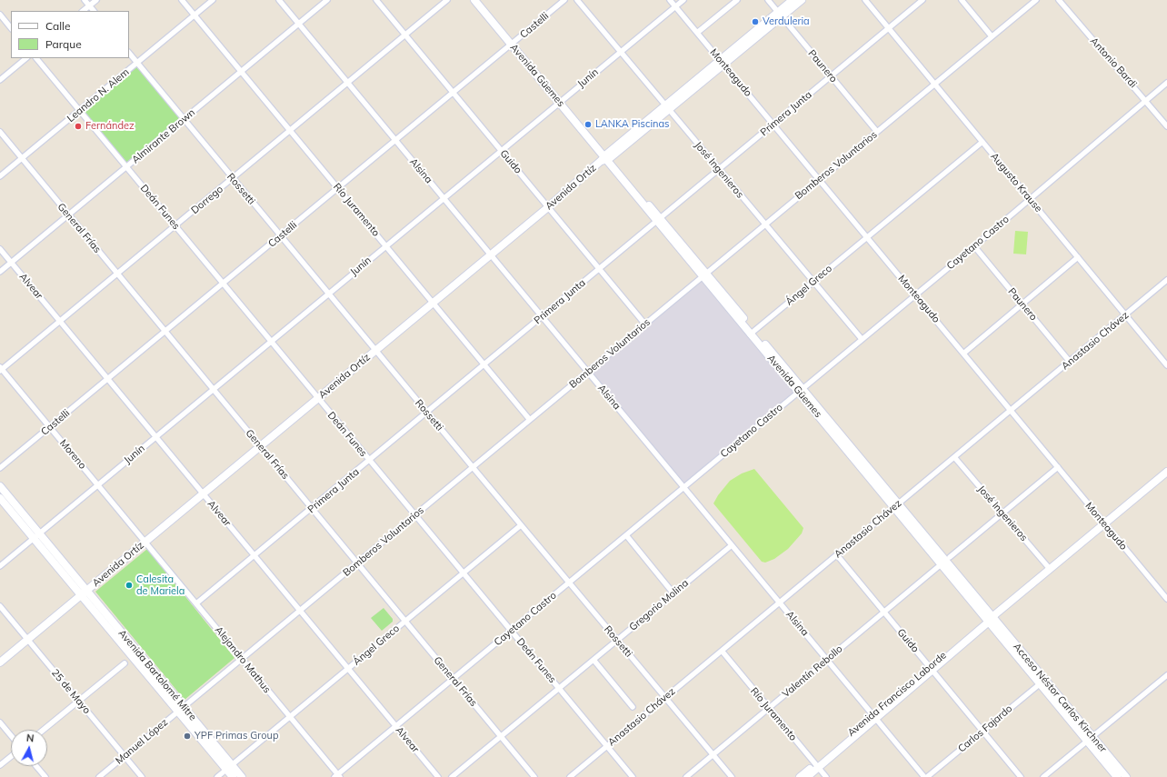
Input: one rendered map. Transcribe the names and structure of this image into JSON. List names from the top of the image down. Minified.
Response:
{"streets":{"main road":["Avenida Güemes","Avenida Ortíz","Avenida Bartolomé Mitre","Avenida Francisco Laborde","Acceso Néstor Carlos Kirchner"],"street":["Castelli","Antonio Bardi","Paunero","Monteagudo","Junín","Leandro N. Alem","Primera Junta","Almirante Brown","Guido","Bomberos Voluntarios","José Ingenieros","Alsina","Augusto Krause","Rossetti","Dorrego","Deán Funes","Río Juramento","General Frías","Cayetano Castro","Ángel Greco","Alvear","Anastasio Chávez","Moreno","Gregorio Molina","Alejandro Mathus","Valentín Rebollo","25 de Mayo","Carlos Fajardo","Manuel López"]},"crossings":[["Castelli","Avenida Güemes"],["Castelli","Guido"],["Castelli","Alsina"],["Castelli","Rossetti"],["Castelli","Deán Funes"],["Castelli","Río Juramento"],["Castelli","General Frías"],["Castelli","Alvear"],["Castelli","Moreno"],["Antonio Bardi","Cayetano Castro"],["Paunero","Primera Junta"],["Paunero","Bomberos Voluntarios"],["Paunero","Avenida Ortíz"],["Paunero","Cayetano Castro"],["Paunero","Anastasio Chávez"],["Monteagudo","Junín"],["Monteagudo","Primera Junta"],["Monteagudo","Bomberos Voluntarios"],["Monteagudo","Avenida Ortíz"],["Monteagudo","Cayetano Castro"],["Monteagudo","Ángel Greco"],["Monteagudo","Anastasio Chávez"],["Monteagudo","Avenida Francisco Laborde"],["Avenida Güemes","Junín"],["Avenida Güemes","Primera Junta"],["Avenida Güemes","Bomberos Voluntarios"],["Avenida Güemes","Avenida Ortíz"],["Avenida Güemes","Cayetano Castro"],["Avenida Güemes","Ángel Greco"],["Avenida Güemes","Anastasio Chávez"],["Avenida Güemes","Avenida Francisco Laborde"],["Avenida Güemes","Acceso Néstor Carlos Kirchner"],["Junín","Guido"],["Junín","José Ingenieros"],["Junín","Alsina"],["Junín","Rossetti"],["Junín","Deán Funes"],["Junín","Río Juramento"],["Junín","General Frías"],["Junín","Alvear"],["Junín","Moreno"],["Junín","Avenida Bartolomé Mitre"],["Leandro N. Alem","Rossetti"],["Leandro N. Alem","Deán Funes"],["Leandro N. Alem","Río Juramento"],["Leandro N. Alem","General Frías"],["Primera Junta","Guido"],["Primera Junta","José Ingenieros"],["Primera Junta","Alsina"],["Primera Junta","Augusto Krause"],["Primera Junta","Rossetti"],["Primera Junta","Deán Funes"],["Primera Junta","Río Juramento"],["Primera Junta","General Frías"],["Primera Junta","Alvear"],["Primera Junta","Alejandro Mathus"],["Almirante Brown","Alsina"],["Almirante Brown","Rossetti"],["Almirante Brown","Deán Funes"],["Almirante Brown","Río Juramento"],["Almirante Brown","General Frías"],["Almirante Brown","Alvear"],["Guido","Bomberos Voluntarios"],["Guido","Avenida Ortíz"],["Guido","Dorrego"],["Guido","Anastasio Chávez"],["Guido","Valentín Rebollo"],["Guido","Avenida Francisco Laborde"],["Guido","Carlos Fajardo"],["Bomberos Voluntarios","José Ingenieros"],["Bomberos Voluntarios","Alsina"],["Bomberos Voluntarios","Augusto Krause"],["Bomberos Voluntarios","Rossetti"],["Bomberos Voluntarios","Deán Funes"],["Bomberos Voluntarios","Río Juramento"],["Bomberos Voluntarios","General Frías"],["Bomberos Voluntarios","Alvear"],["Bomberos Voluntarios","Alejandro Mathus"],["Bomberos Voluntarios","Avenida Bartolomé Mitre"],["Bomberos Voluntarios","Manuel López"],["José Ingenieros","Avenida Ortíz"],["José Ingenieros","Cayetano Castro"],["José Ingenieros","Ángel Greco"],["José Ingenieros","Anastasio Chávez"],["José Ingenieros","Avenida Francisco Laborde"],["Alsina","Avenida Ortíz"],["Alsina","Dorrego"],["Alsina","Cayetano Castro"],["Alsina","Anastasio Chávez"],["Alsina","Gregorio Molina"],["Alsina","Valentín Rebollo"],["Alsina","Avenida Francisco Laborde"],["Alsina","Carlos Fajardo"],["Augusto Krause","Cayetano Castro"],["Augusto Krause","Ángel Greco"],["Augusto Krause","Anastasio Chávez"],["Avenida Ortíz","Rossetti"],["Avenida Ortíz","Deán Funes"],["Avenida Ortíz","Río Juramento"],["Avenida Ortíz","General Frías"],["Avenida Ortíz","Alvear"],["Avenida Ortíz","Moreno"],["Avenida Ortíz","Alejandro Mathus"],["Avenida Ortíz","Avenida Bartolomé Mitre"],["Avenida Ortíz","25 de Mayo"],["Rossetti","Dorrego"],["Rossetti","Cayetano Castro"],["Rossetti","Ángel Greco"],["Rossetti","Anastasio Chávez"],["Rossetti","Gregorio Molina"],["Rossetti","Valentín Rebollo"],["Dorrego","Deán Funes"],["Dorrego","Río Juramento"],["Dorrego","General Frías"],["Dorrego","Alvear"],["Dorrego","Moreno"],["Deán Funes","Cayetano Castro"],["Deán Funes","Ángel Greco"],["Deán Funes","Anastasio Chávez"],["Deán Funes","Gregorio Molina"],["Río Juramento","Anastasio Chávez"],["Río Juramento","Valentín Rebollo"],["Río Juramento","Avenida Francisco Laborde"],["General Frías","Cayetano Castro"],["General Frías","Ángel Greco"],["General Frías","Gregorio Molina"],["Cayetano Castro","Alvear"],["Cayetano Castro","Alejandro Mathus"],["Ángel Greco","Alvear"],["Ángel Greco","Alejandro Mathus"],["Ángel Greco","Avenida Bartolomé Mitre"],["Moreno","Alejandro Mathus"],["Avenida Bartolomé Mitre","Manuel López"],["25 de Mayo","Manuel López"],["Avenida Francisco Laborde","Acceso Néstor Carlos Kirchner"],["Acceso Néstor Carlos Kirchner","Carlos Fajardo"]],"places":["Verduleria","LANKA Piscinas","Fernández","Calesita de Mariela","YPF Primas Group"],"legend":["Calle","Parque"],"north":"top"}
